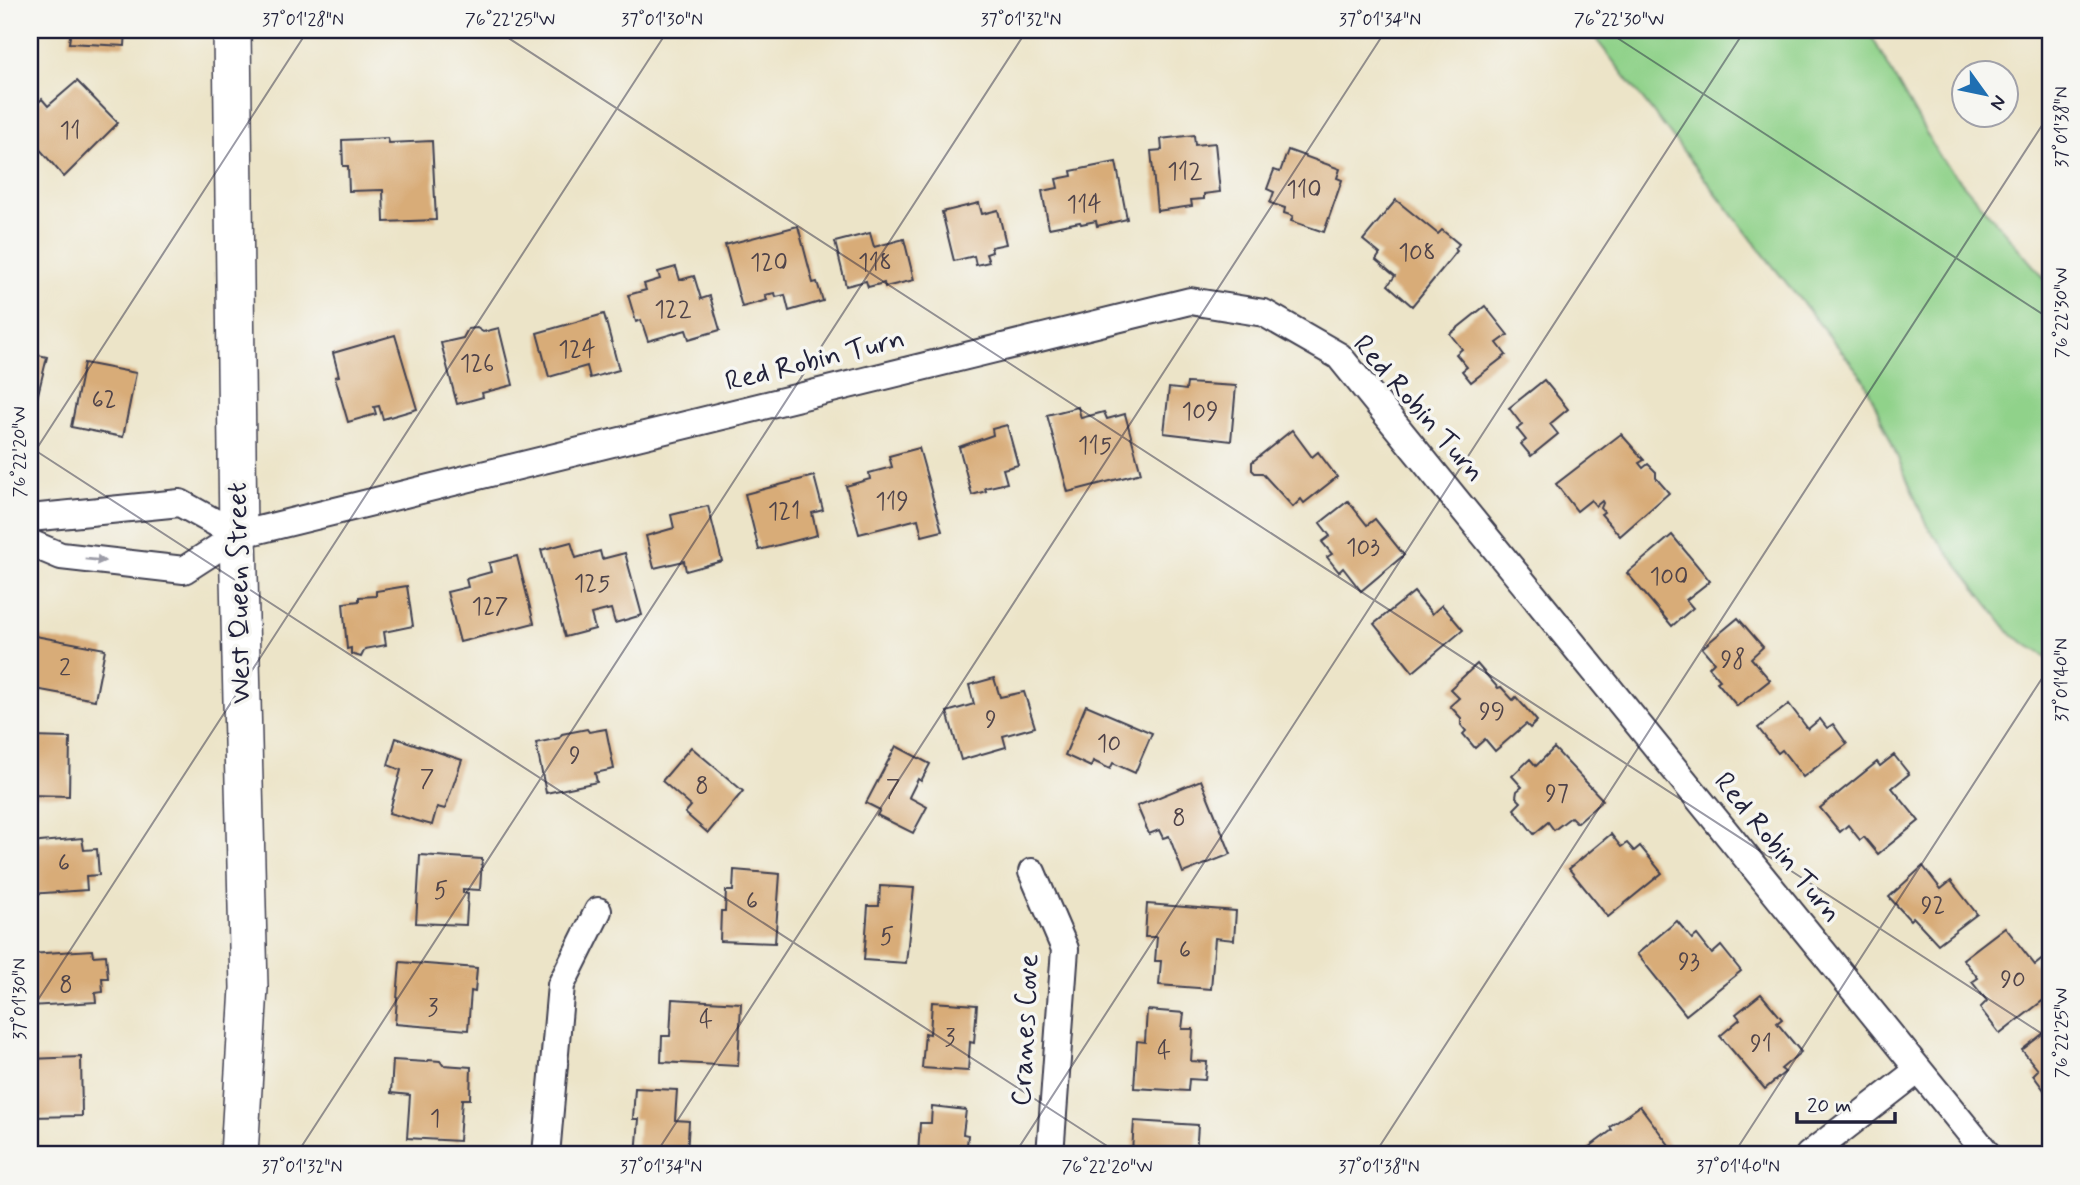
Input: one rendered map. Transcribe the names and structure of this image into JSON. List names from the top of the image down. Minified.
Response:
{"streets":{"main road":["West Queen Street"],"street":["Red Robin Turn","Cranes Cove"]},"crossings":[["Red Robin Turn","West Queen Street"]],"house_numbers":["11","112","110","114","108","120","118","122","124","126","62","109","115","119","121","103","100","125","127","98","2","99","9","10","9","7","8","7","97","8","6","5","6","92","5","6","93","90","8","3","4","3","91","4","1"],"scale_bar":"20 m","north":"bottom right","coordinates":["37°01'28\"N","76°22'25\"W","37°01'30\"N","37°01'32\"N","37°01'34\"N","76°22'30\"W","37°01'38\"N","76°22'20\"W","37°01'40\"N"]}
